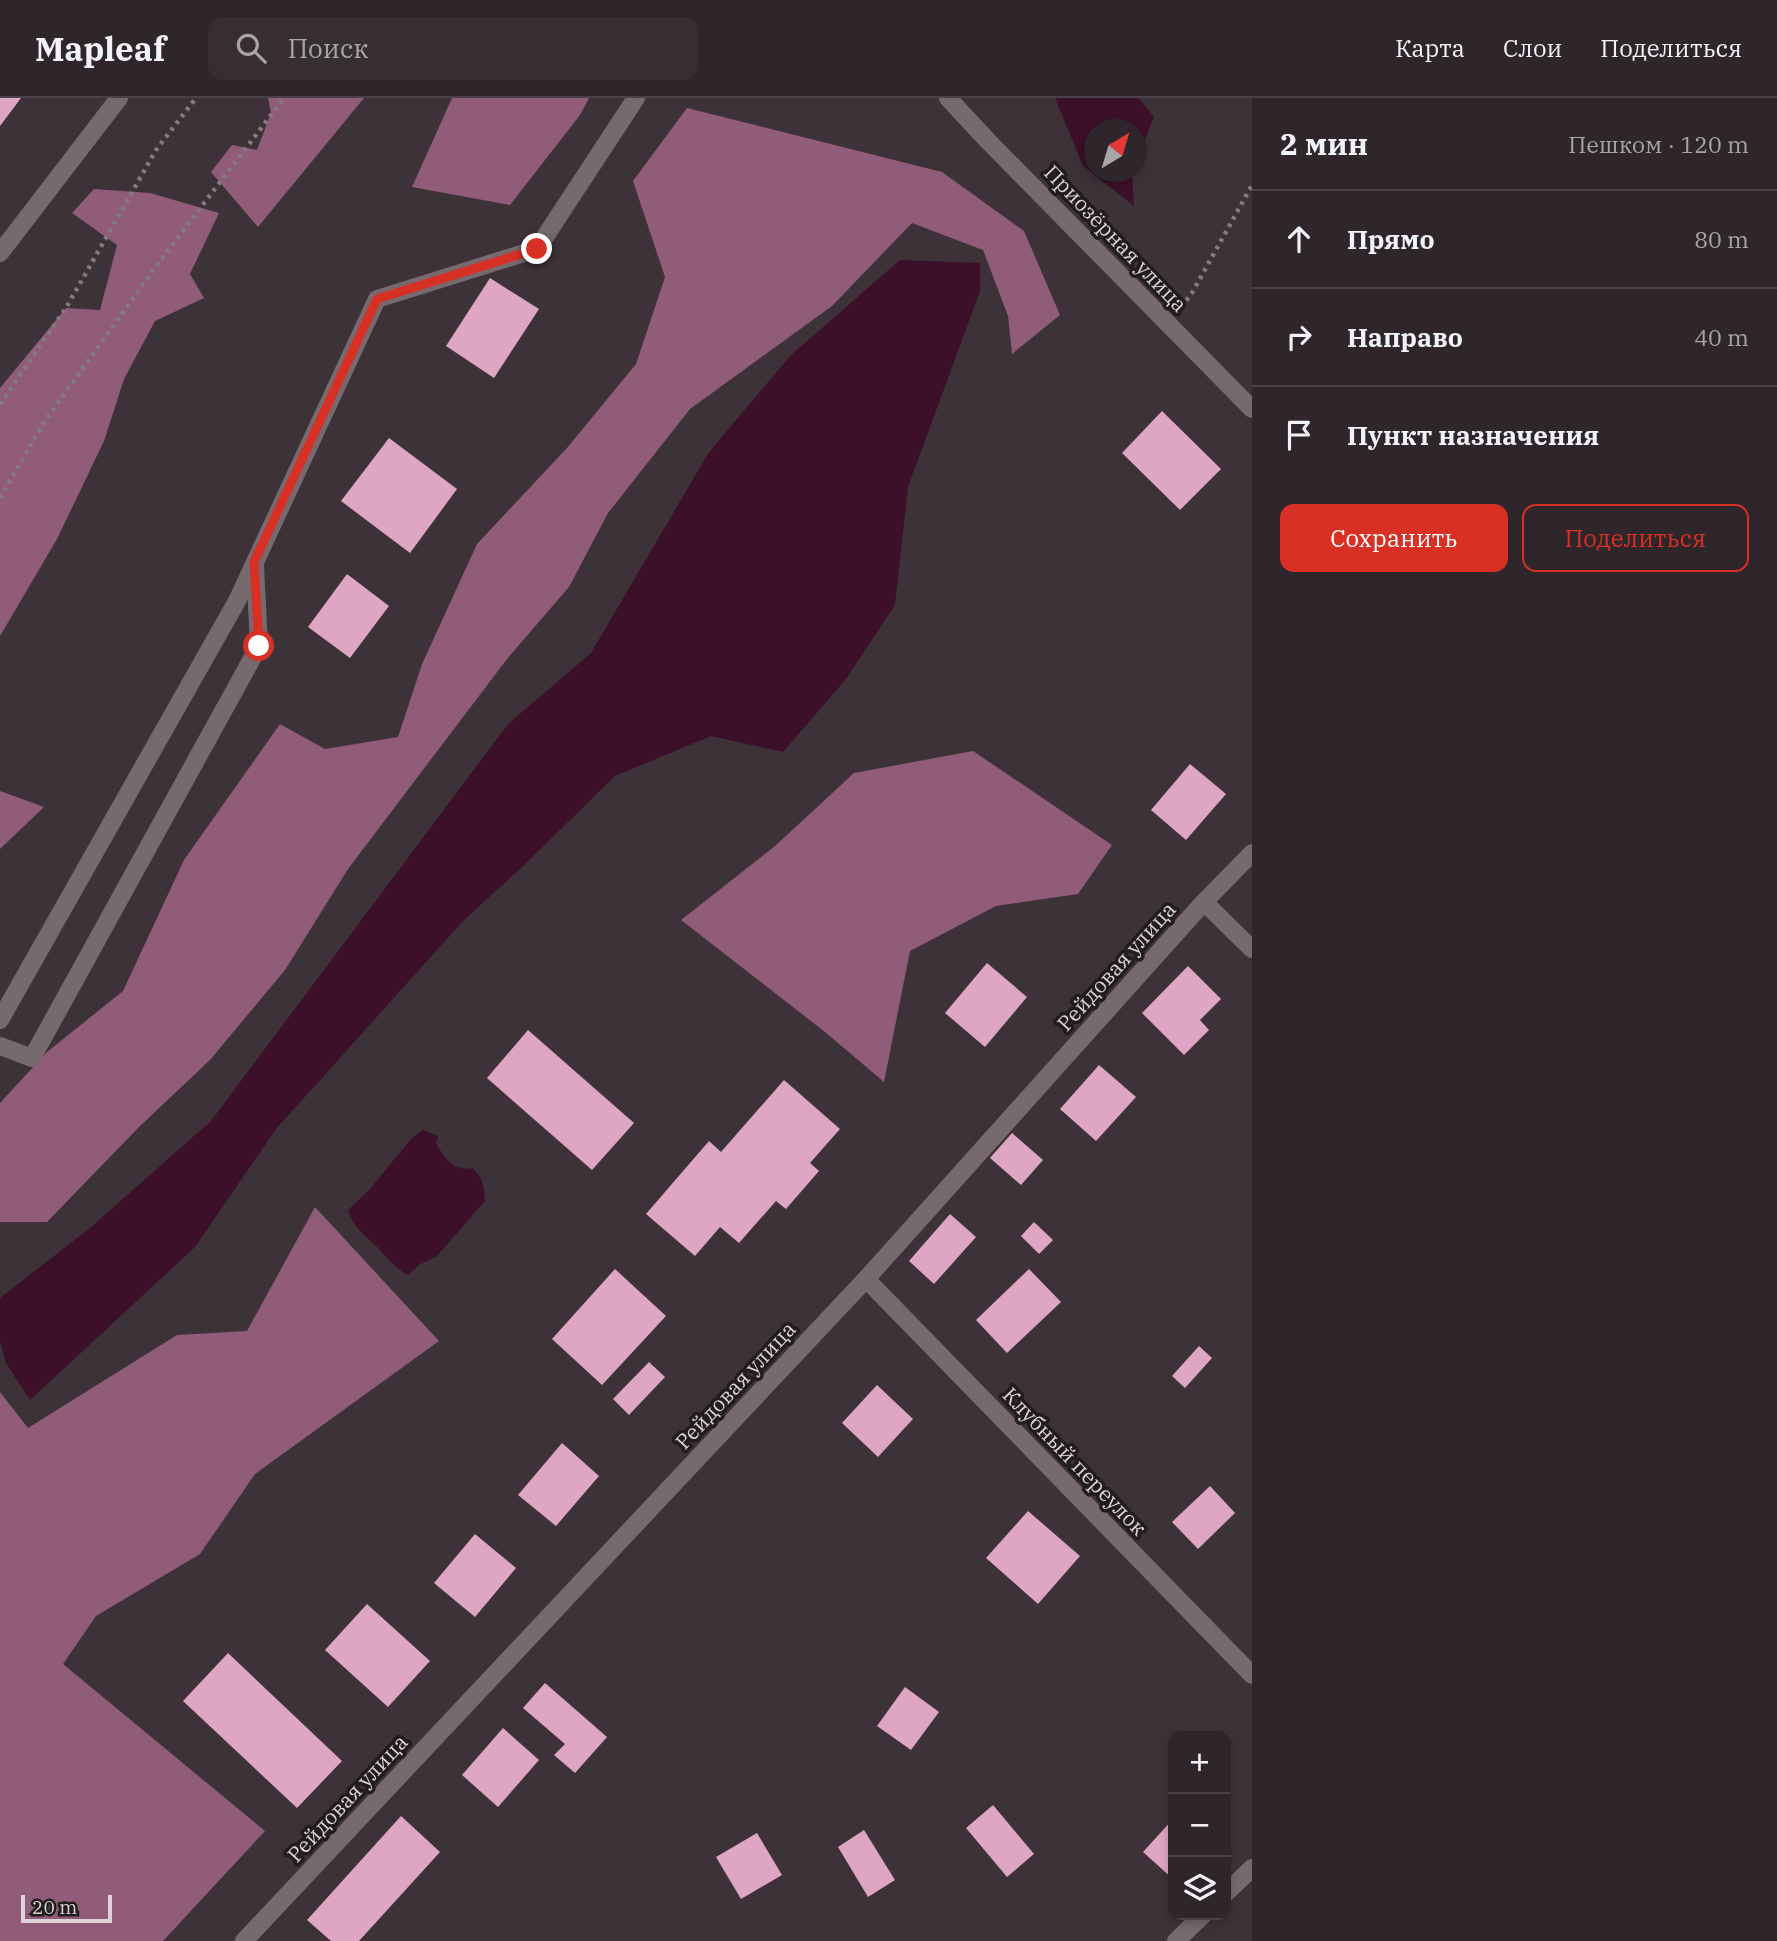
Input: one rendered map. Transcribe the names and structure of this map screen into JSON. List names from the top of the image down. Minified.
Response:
{"streets":{"street":["Приозёрная улица","Рейдовая улица","Клубный переулок"]},"crossings":[["Рейдовая улица","Клубный переулок"]],"scale_bar":"20 m","north":"top right","page":{"header":"Mapleaf","search":"Поиск","nav":["Карта","Слои","Поделиться"],"heading":["2 мин","Пешком · 120 m"],"list":[["Прямо","80 m"],["Направо","40 m"],"Пункт назначения"],"buttons":["Сохранить","Поделиться"],"map_buttons":["+","−"],"scale":"20 m"}}
